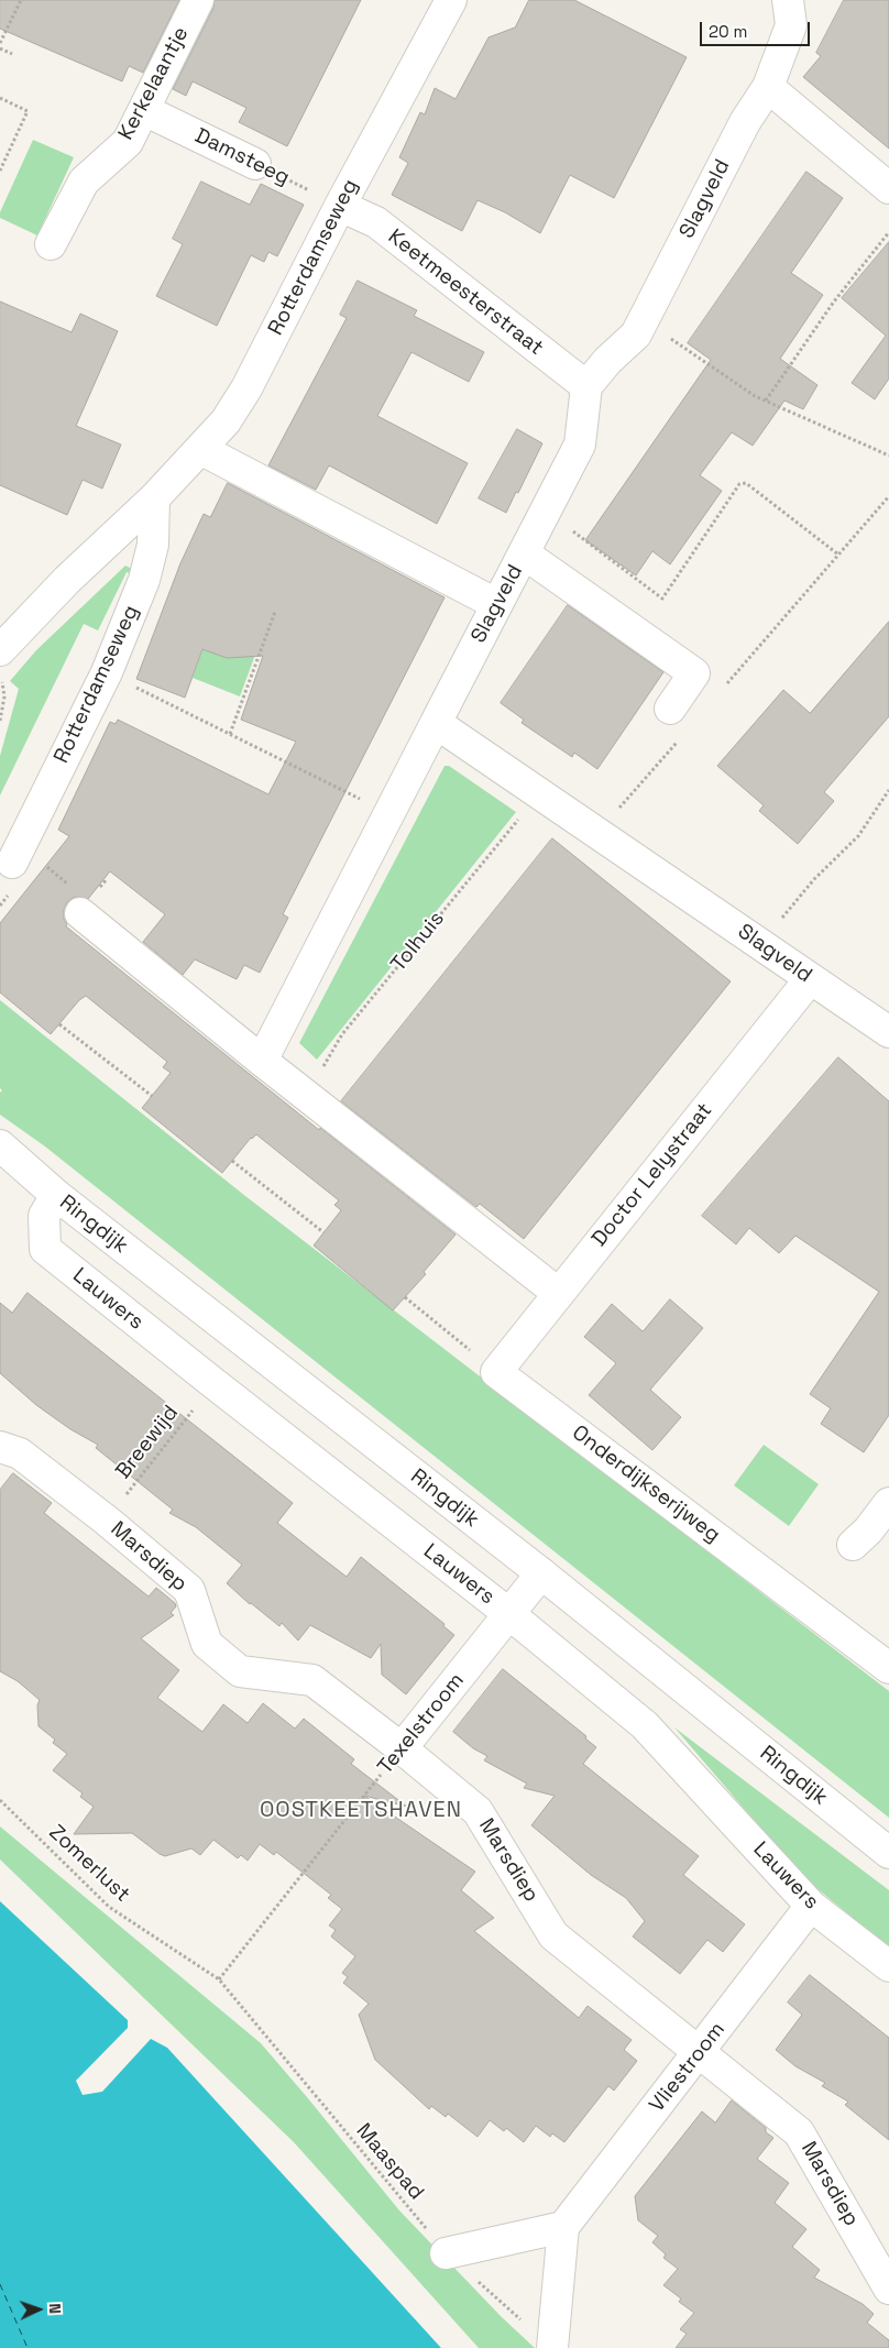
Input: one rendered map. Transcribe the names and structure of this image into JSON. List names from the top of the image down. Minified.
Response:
{"streets":{"street":["Kerkelaantje","Damsteeg","Slagveld","Rotterdamseweg","Keetmeesterstraat","Doctor Lelystraat","Ringdijk","Lauwers","Onderdijkserijweg","Marsdiep","Texelstroom","Vliestroom"],"path":["Tolhuis","Breewijd","Zomerlust","Maaspad"]},"crossings":[["Kerkelaantje","Damsteeg"],["Damsteeg","Rotterdamseweg"],["Damsteeg","Keetmeesterstraat"],["Slagveld","Keetmeesterstraat"],["Slagveld","Tolhuis"],["Slagveld","Doctor Lelystraat"],["Rotterdamseweg","Keetmeesterstraat"],["Doctor Lelystraat","Onderdijkserijweg"],["Ringdijk","Lauwers"],["Ringdijk","Texelstroom"],["Lauwers","Breewijd"],["Lauwers","Texelstroom"],["Lauwers","Vliestroom"],["Breewijd","Marsdiep"],["Marsdiep","Texelstroom"],["Marsdiep","Vliestroom"],["Texelstroom","Zomerlust"],["Texelstroom","Maaspad"],["Zomerlust","Maaspad"]],"districts":["OOSTKEETSHAVEN"],"scale_bar":"20 m","north":"right"}
